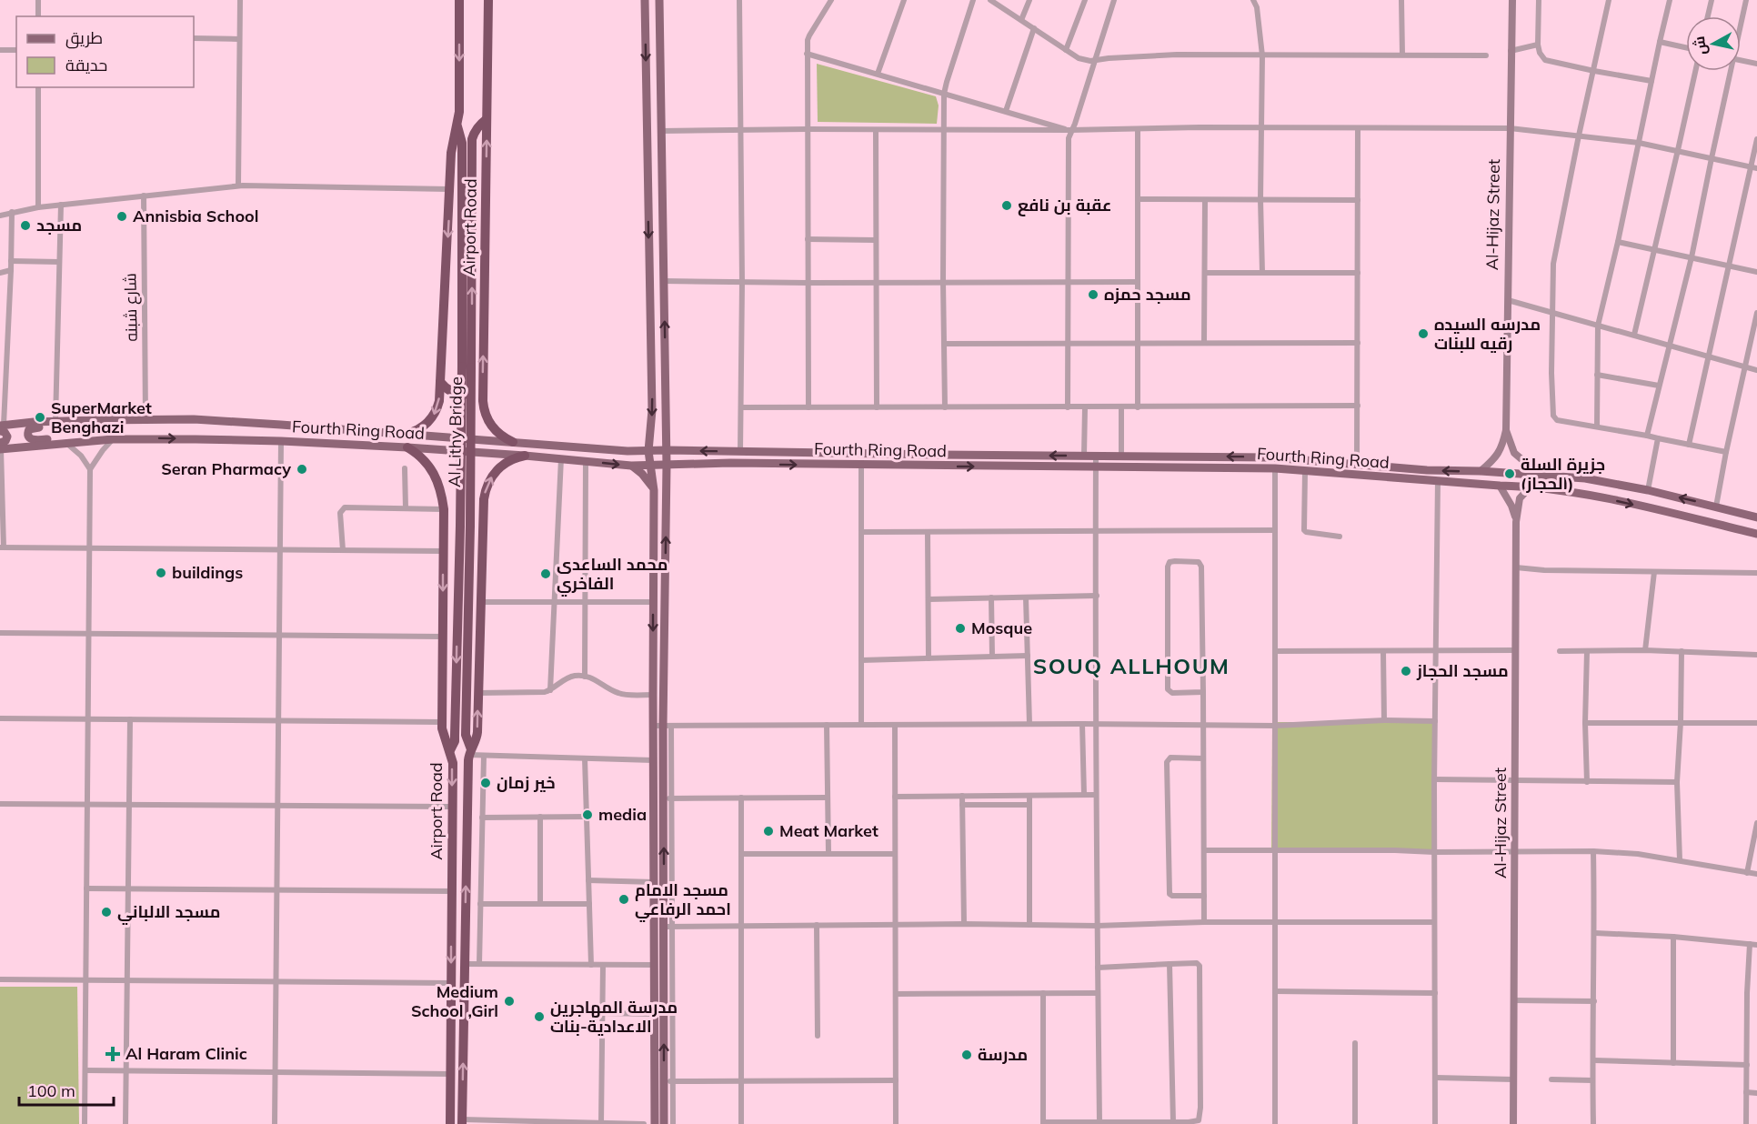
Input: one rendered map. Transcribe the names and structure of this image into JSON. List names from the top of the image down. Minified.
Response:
{"streets":{"highway":["Airport Road","Al Lithy Bridge"],"main road":["Al-Hijaz Street","Fourth Ring Road"],"street":["شارع شبنه"]},"crossings":[["Al-Hijaz Street","Fourth Ring Road"],["Airport Road","Fourth Ring Road"],["Airport Road","Al Lithy Bridge"],["شارع شبنه","Fourth Ring Road"]],"districts":["SOUQ ALLHOUM"],"places":{"other":["عقبة بن نافع","Annisbia School","مسجد","مسجد حمزه","مدرسه السيده رقيه للبنات","SuperMarket Benghazi","Seran Pharmacy","جزيرة السلة (الحجاز)","buildings","محمد الساعدى الفاخري","Mosque","مسجد الحجاز","خير زمان","media","Meat Market","مسجد الامام احمد الرفاعي","مسجد الالباني","Medium School ,Girl","مدرسة المهاجرين الاعدادية-بنات","مدرسة"],"health":["Al Haram Clinic"]},"legend":["طريق","حديقة"],"scale_bar":"100 m","north":"left"}
